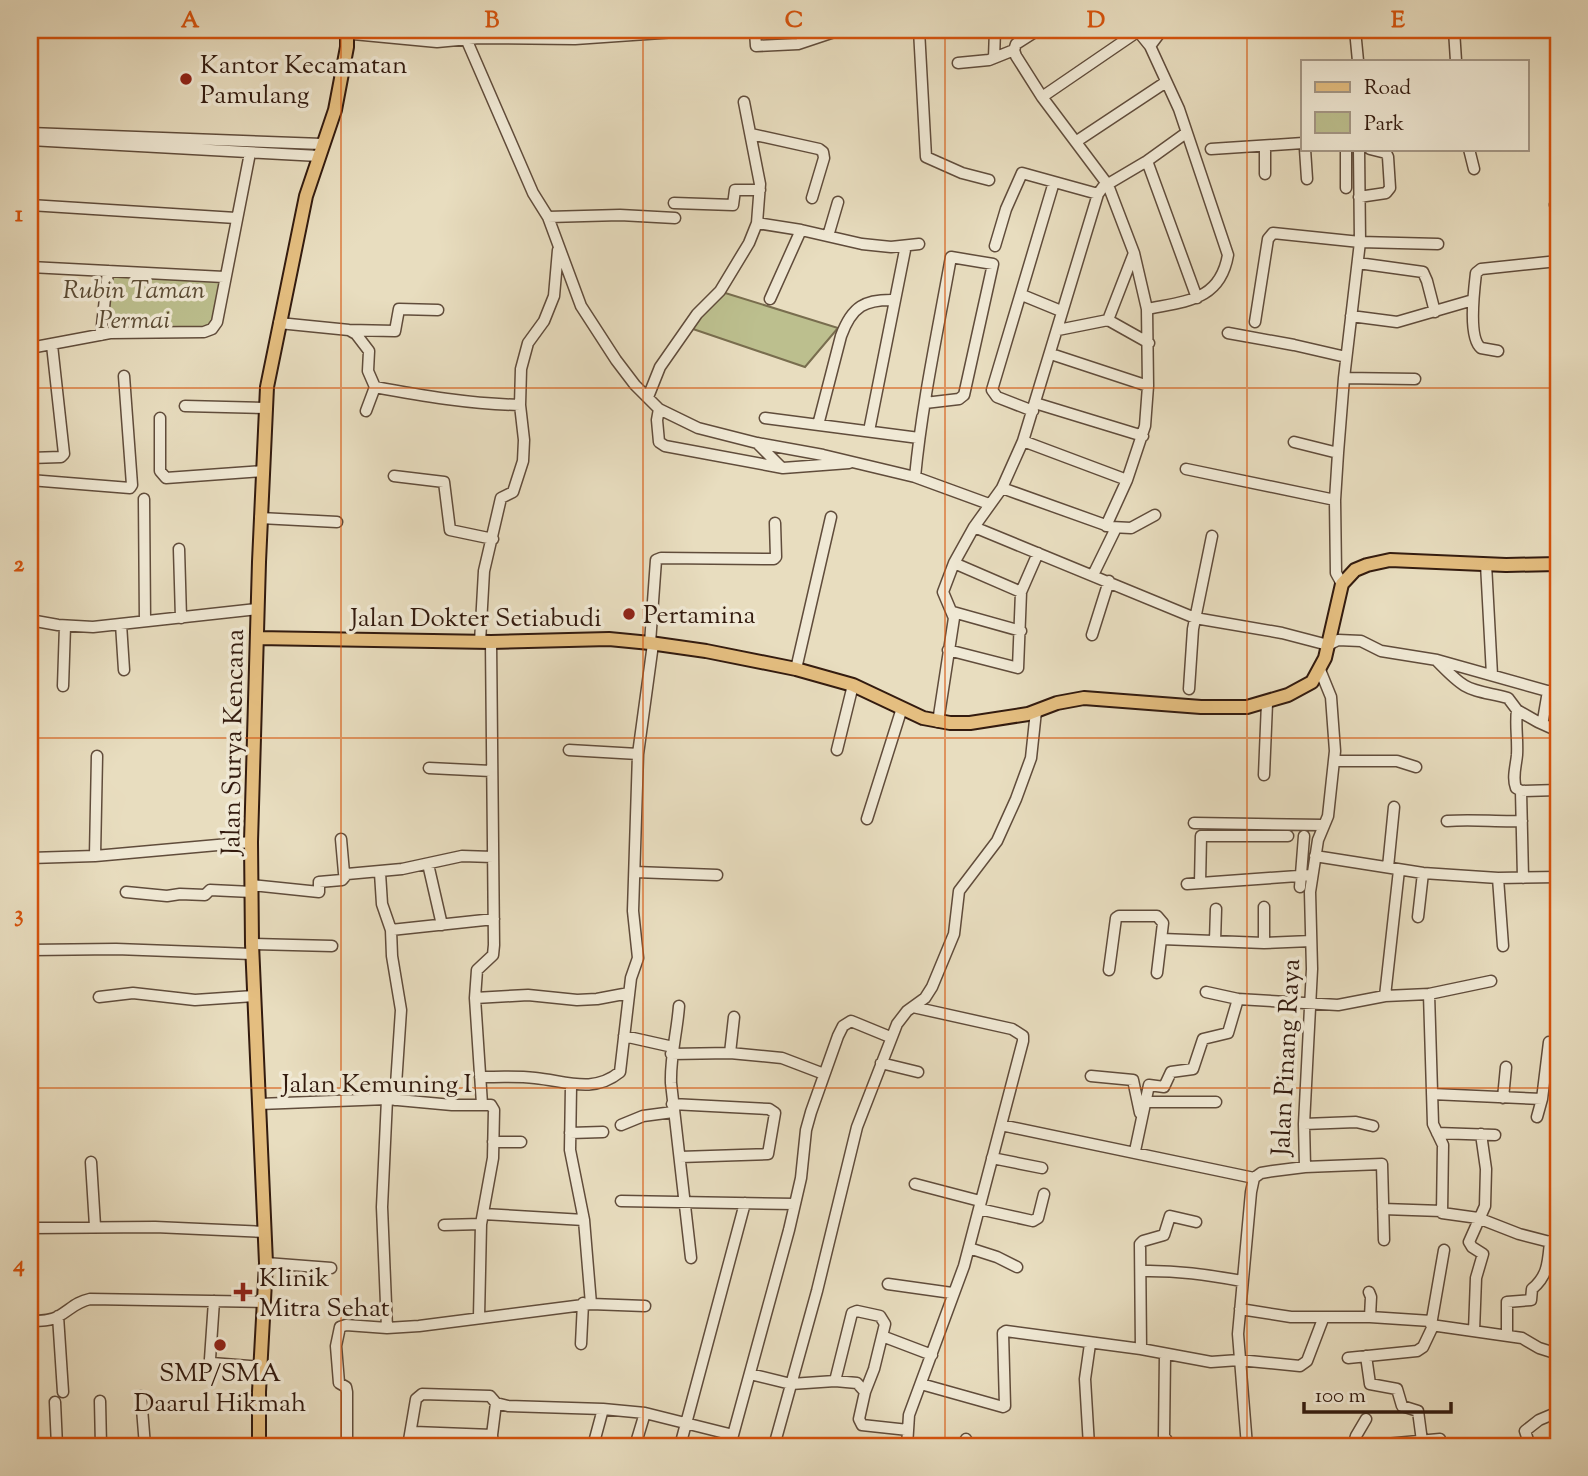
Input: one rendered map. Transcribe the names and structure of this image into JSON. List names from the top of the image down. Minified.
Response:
{"streets":{"main road":["Jalan Dokter Setiabudi","Jalan Surya Kencana"],"street":["Jalan Pinang Raya","Jalan Kemuning I"]},"crossings":[["Jalan Dokter Setiabudi","Jalan Surya Kencana"],["Jalan Dokter Setiabudi","Jalan Pinang Raya"],["Jalan Surya Kencana","Jalan Kemuning I"]],"parks":["Rubin Taman Permai"],"places":{"other":["Kantor Kecamatan Pamulang","Pertamina","SMP/SMA Daarul Hikmah"],"health":["Klinik Mitra Sehat"]},"legend":["Road","Park"],"scale_bar":"100 m","grid":{"columns":["A","B","C","D","E"],"rows":["1","2","3","4"]}}
